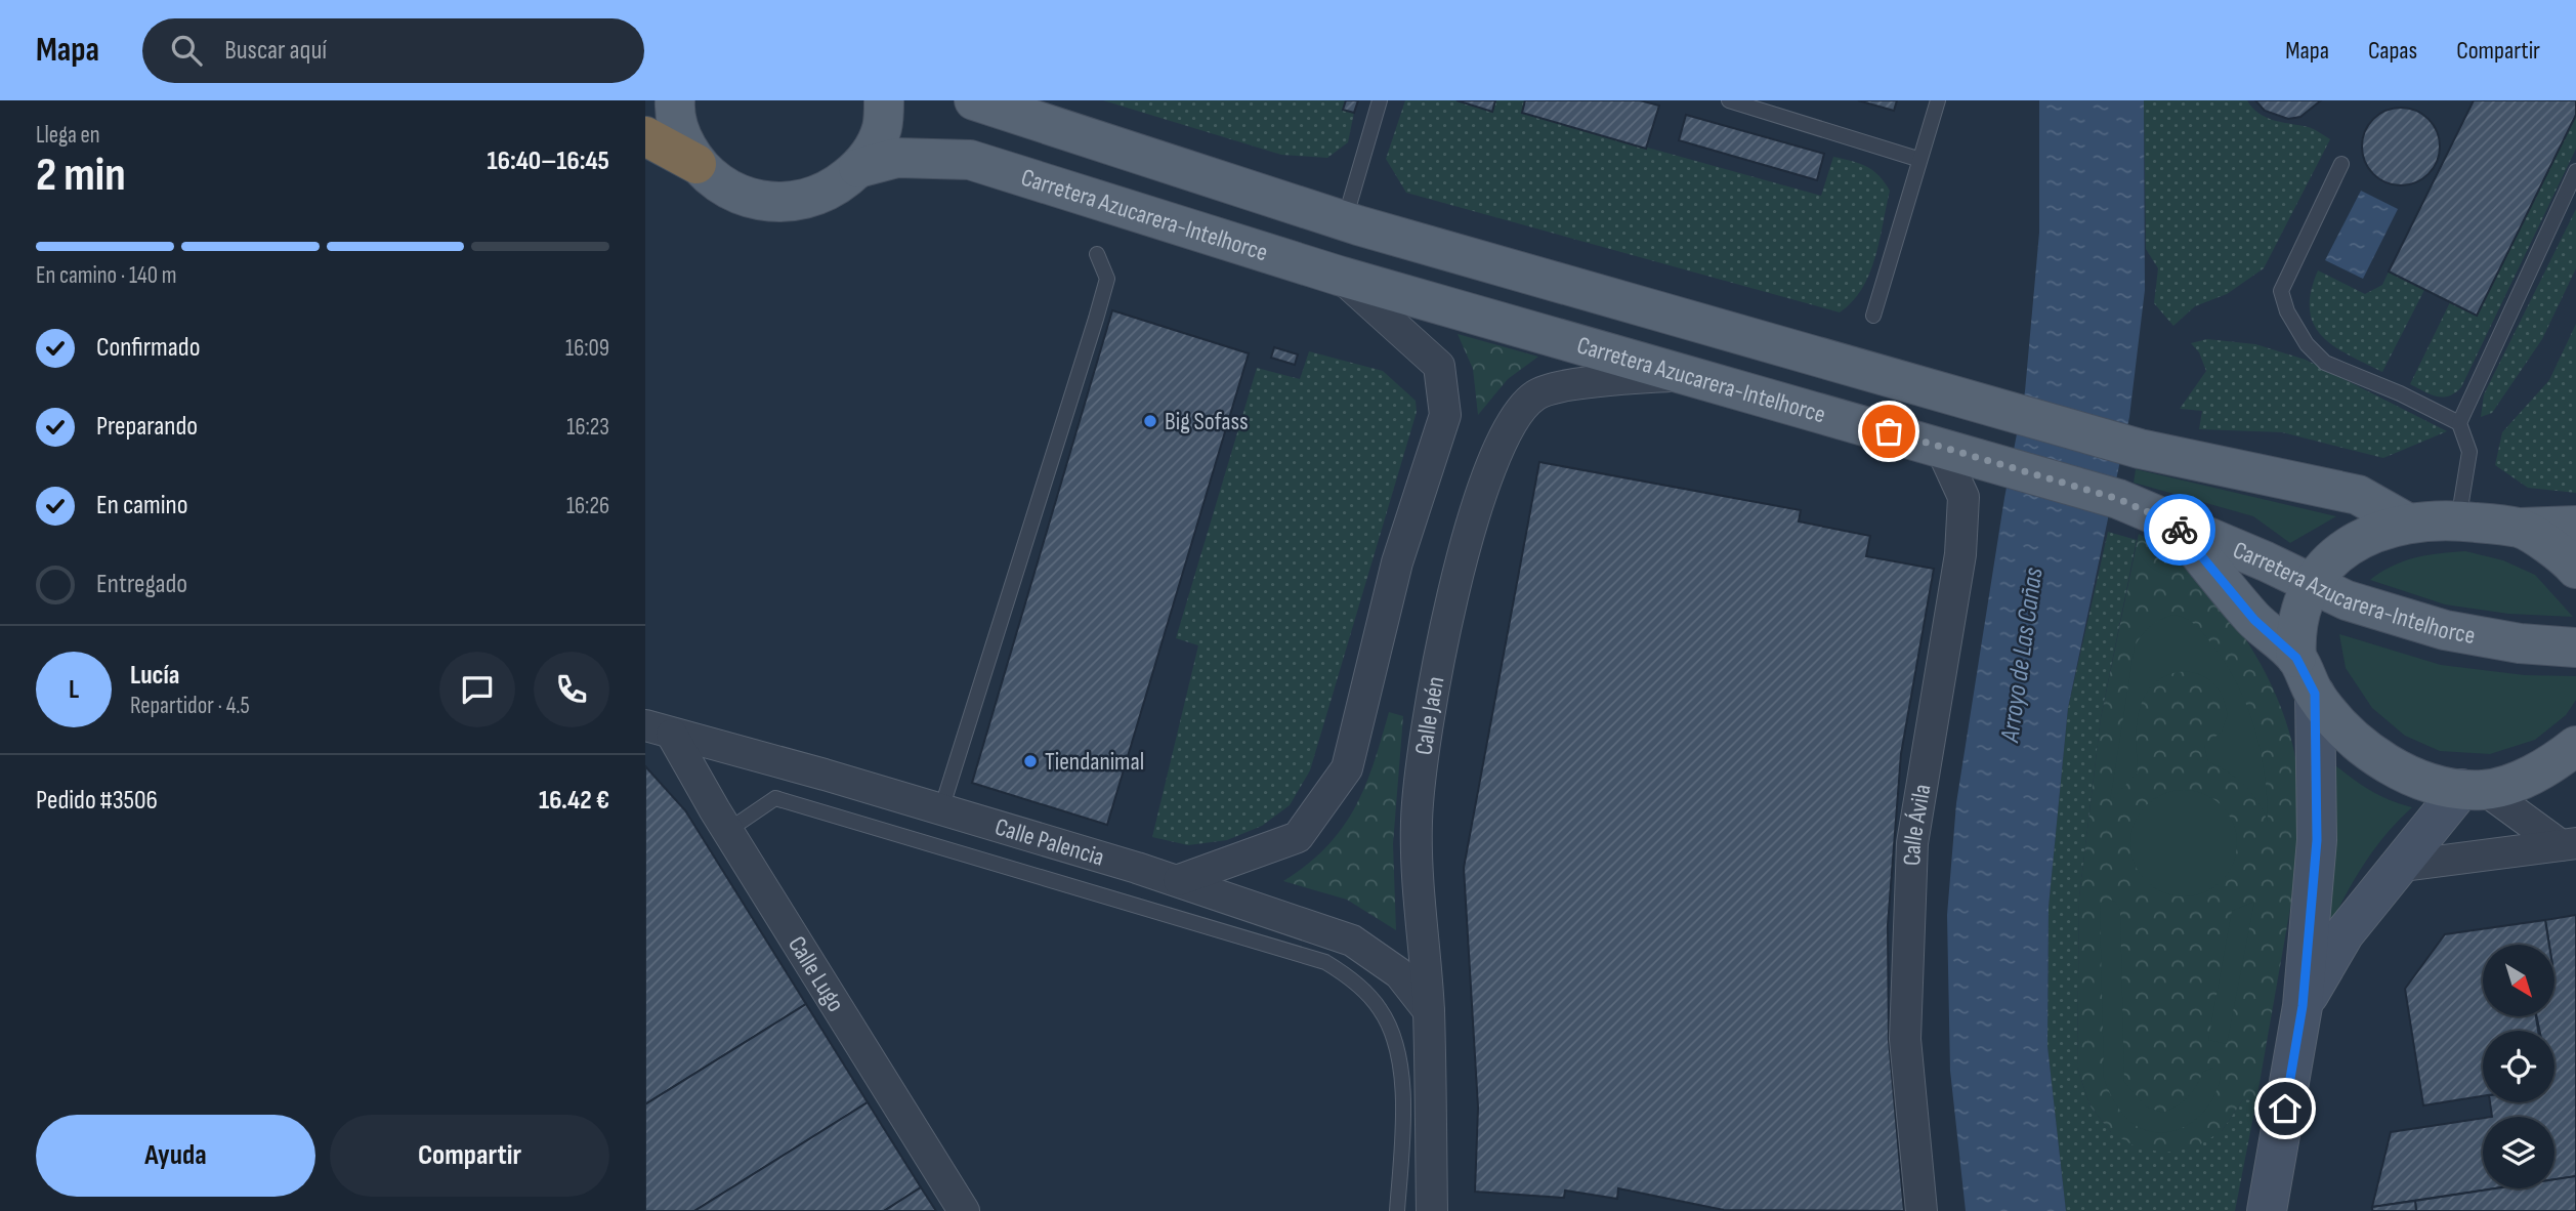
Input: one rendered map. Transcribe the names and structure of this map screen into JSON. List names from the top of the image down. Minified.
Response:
{"streets":{"main road":["Carretera Azucarera-Intelhorce"],"street":["Calle Jaén","Calle Ávila","Calle Palencia","Calle Lugo"]},"crossings":[["Carretera Azucarera-Intelhorce","Calle Jaén"],["Carretera Azucarera-Intelhorce","Calle Ávila"],["Calle Jaén","Calle Palencia"],["Calle Palencia","Calle Lugo"]],"water":["Arroyo de Las Cañas"],"places":["Big Sofass","Tiendanimal"],"north":"bottom right","page":{"header":"Mapa","search":"Buscar aquí","nav":["Mapa","Capas","Compartir"],"heading":["2 min","Llega en","16:40–16:45"],"panel":["Lucía","Repartidor · 4.5","Pedido #3506","16.42 €"],"bar":"En camino · 140 m","list":[["Confirmado","16:09"],["Preparando","16:23"],["En camino","16:26"],"Entregado"],"round":"L","buttons":["Ayuda","Compartir"]}}
